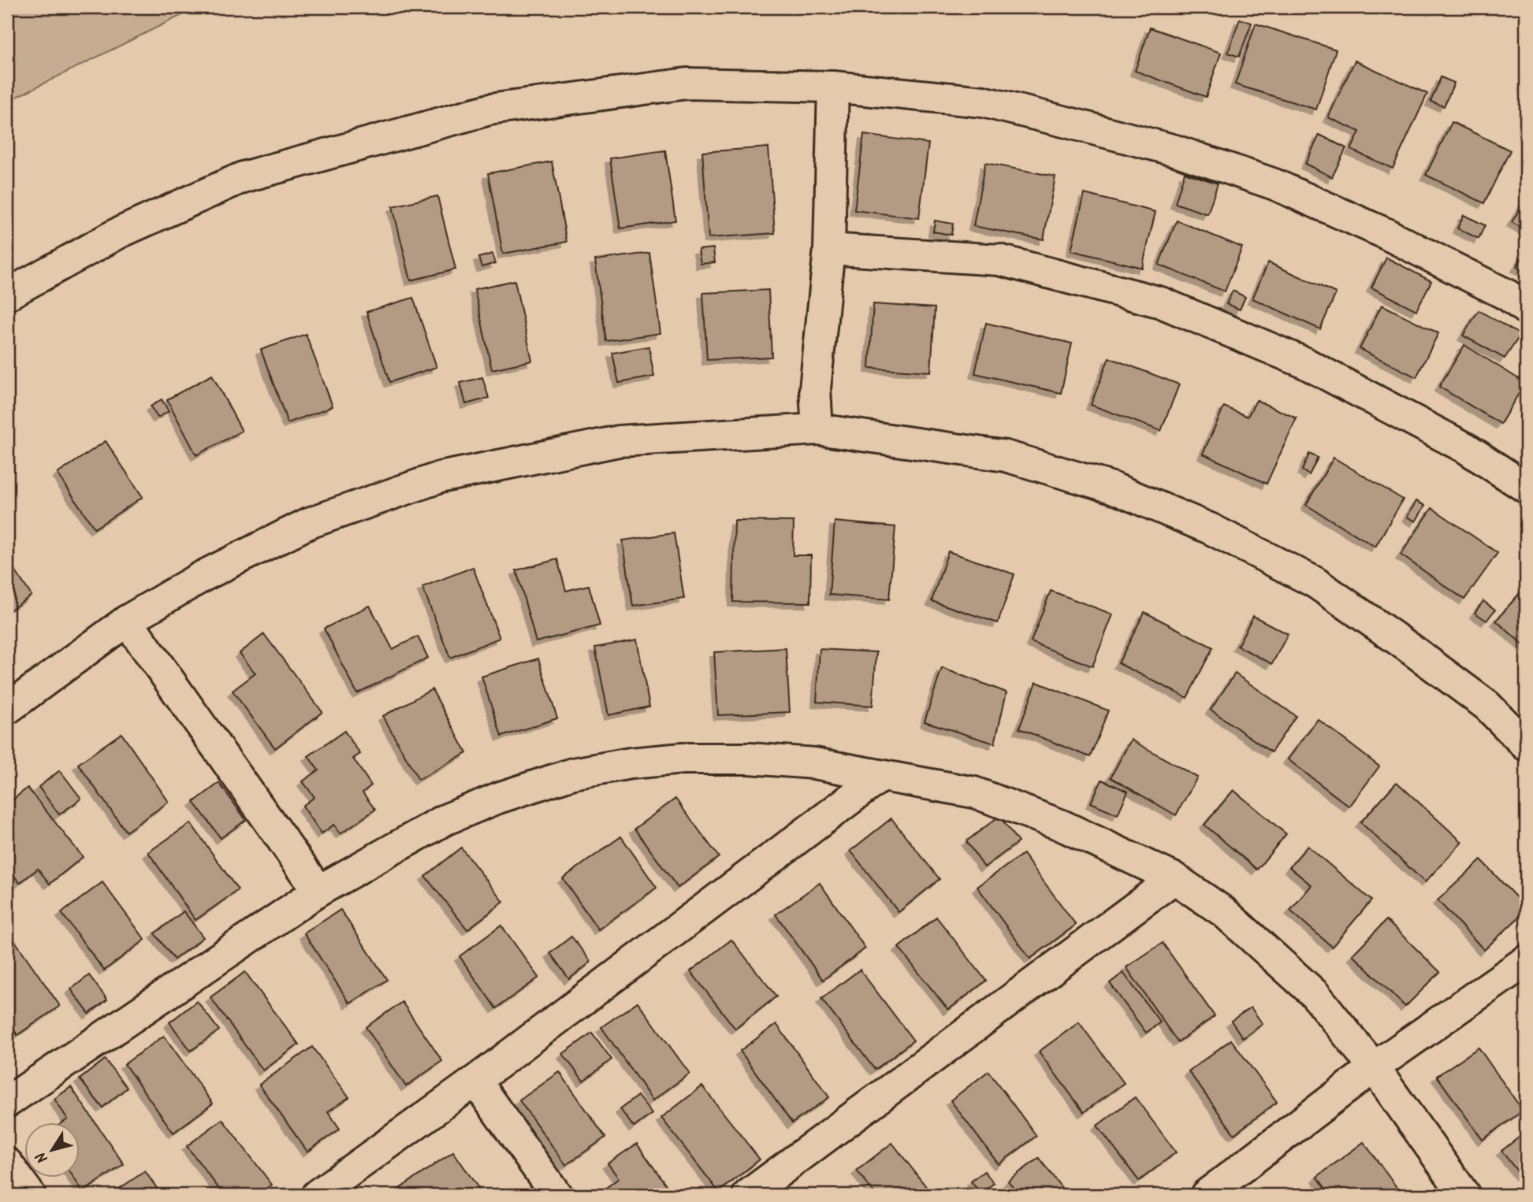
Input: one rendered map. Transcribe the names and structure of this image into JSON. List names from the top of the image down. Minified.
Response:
{"north":"bottom left"}
